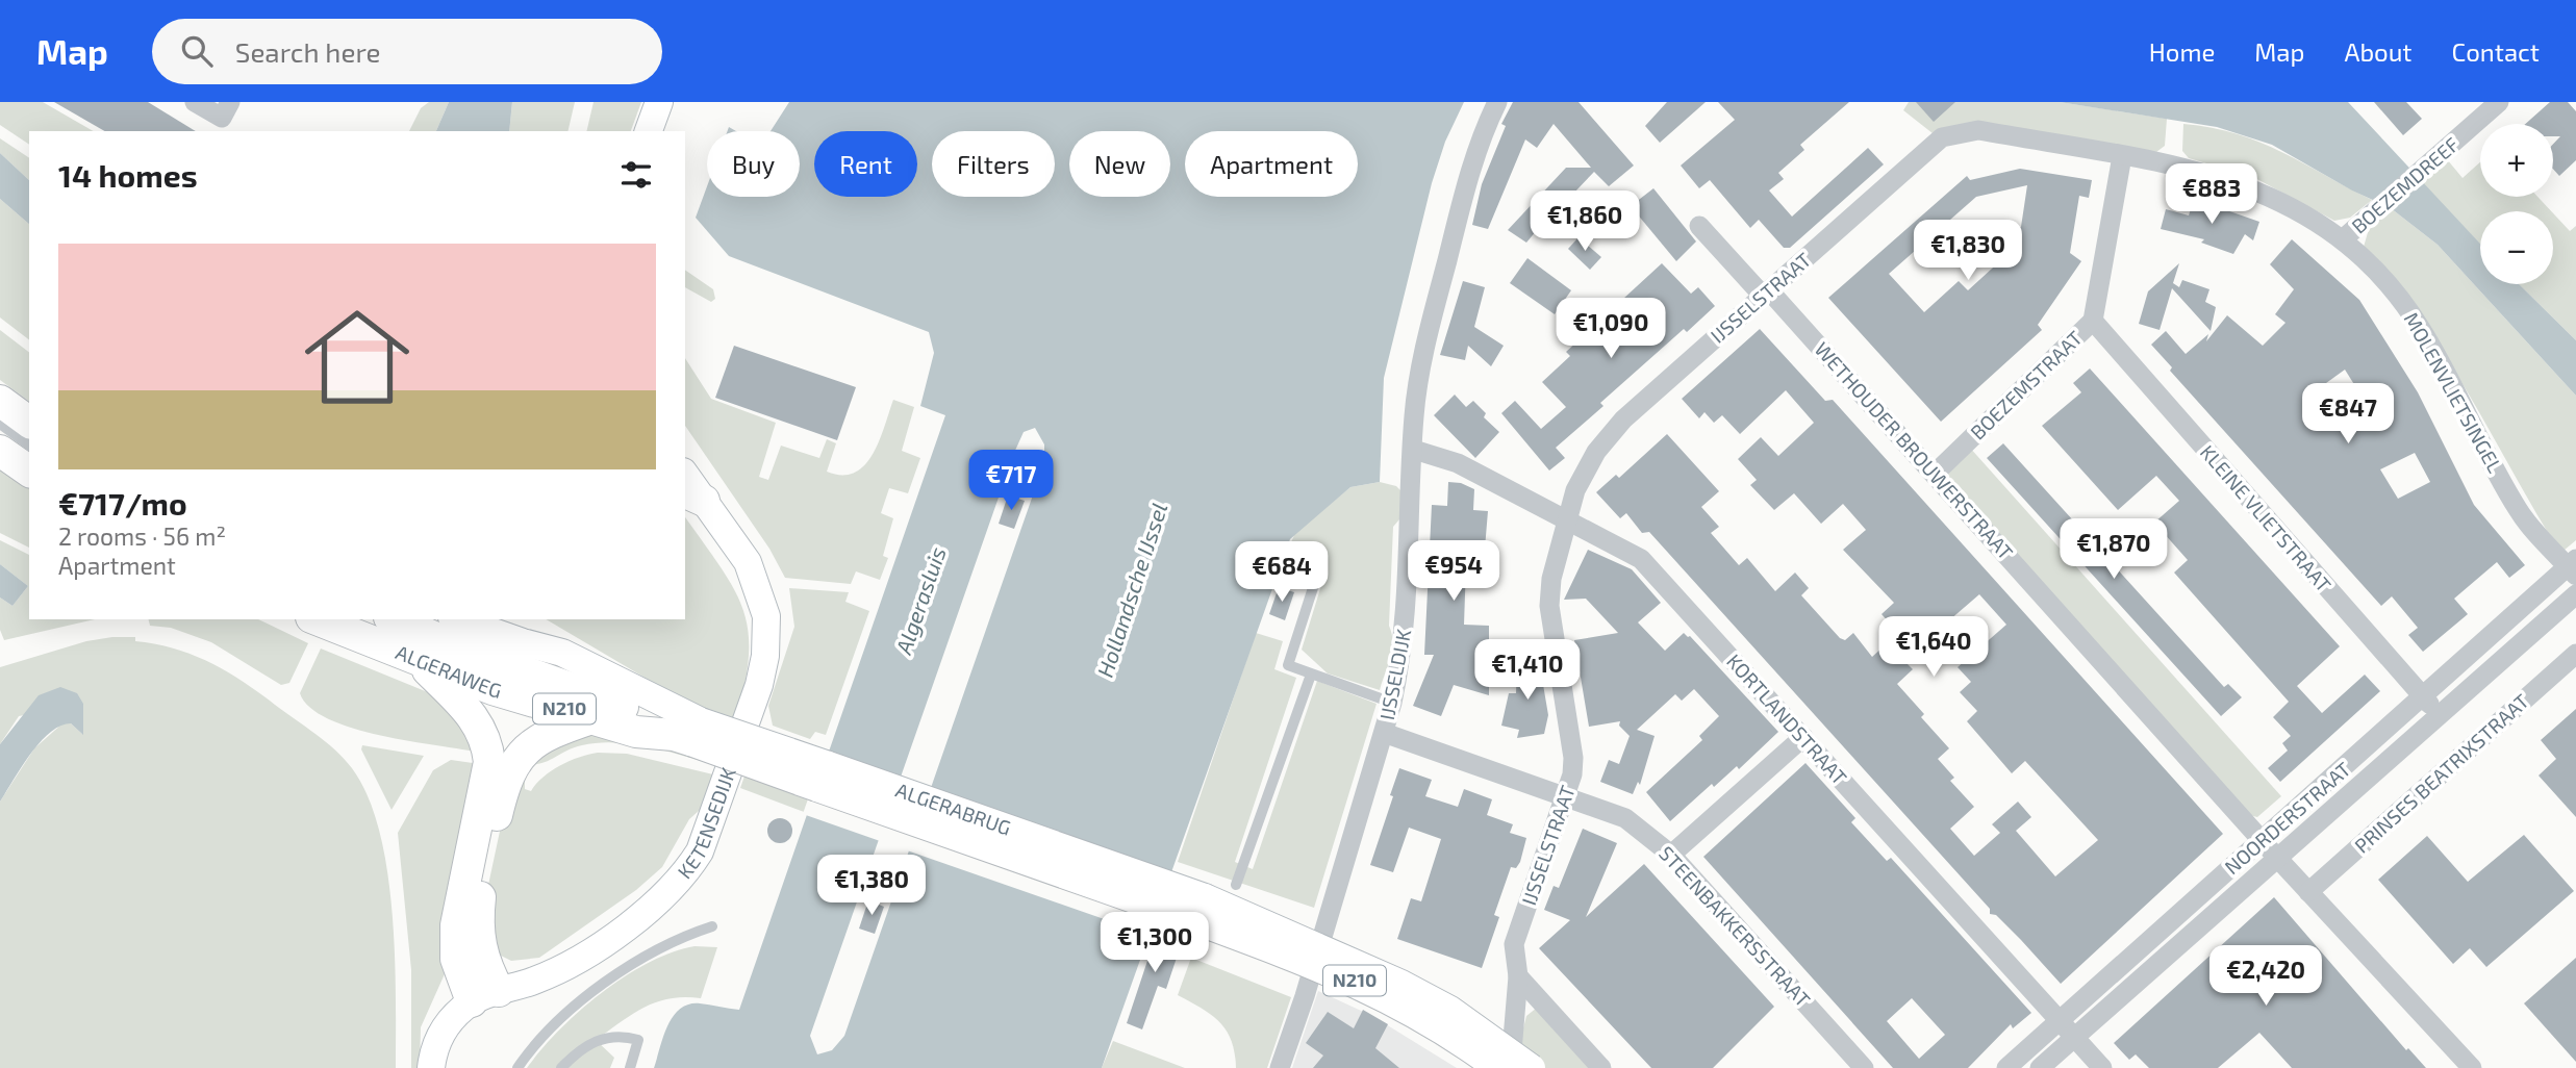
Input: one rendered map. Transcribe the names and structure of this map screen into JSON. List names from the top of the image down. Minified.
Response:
{"streets":{"main road":["ALGERAWEG","N210","ALGERABRUG"],"street":["BOEZEMDREEF","IJSSELSTRAAT","BOEZEMSTRAAT","MOLENVLIETSINGEL","WETHOUDER BROUWERSTRAAT","KLEINE VLIETSTRAAT","IJSSELDIJK","KORTLANDSTRAAT","PRINSES BEATRIXSTRAAT","NOORDERSTRAAT","KETENSEDIJK","STEENBAKKERSSTRAAT"]},"crossings":[["BOEZEMDREEF","MOLENVLIETSINGEL"],["IJSSELSTRAAT","BOEZEMSTRAAT"],["IJSSELSTRAAT","MOLENVLIETSINGEL"],["IJSSELSTRAAT","WETHOUDER BROUWERSTRAAT"],["IJSSELSTRAAT","KORTLANDSTRAAT"],["IJSSELSTRAAT","STEENBAKKERSSTRAAT"],["BOEZEMSTRAAT","MOLENVLIETSINGEL"],["BOEZEMSTRAAT","WETHOUDER BROUWERSTRAAT"],["BOEZEMSTRAAT","KLEINE VLIETSTRAAT"],["MOLENVLIETSINGEL","NOORDERSTRAAT"],["WETHOUDER BROUWERSTRAAT","PRINSES BEATRIXSTRAAT"],["WETHOUDER BROUWERSTRAAT","NOORDERSTRAAT"],["KLEINE VLIETSTRAAT","NOORDERSTRAAT"],["ALGERAWEG","ALGERABRUG"],["IJSSELDIJK","KORTLANDSTRAAT"],["IJSSELDIJK","STEENBAKKERSSTRAAT"],["N210","ALGERABRUG"],["KORTLANDSTRAAT","NOORDERSTRAAT"]],"water":["Hollandsche IJssel","Algerasluis"],"page":{"header":"Map","search":"Search here","nav":["Home","Map","About","Contact"],"map_buttons":["+","−"],"chip":["Buy","Rent","Filters","New","Apartment"],"heading":"14 homes","price":["€883","€1,860","€1,830","€1,090","€847","€717","€1,870","€954","€684","€1,640","€1,410","€1,380","€1,300","€2,420"],"list":[{"name":"€717/mo","note":"2 rooms · 56 m² · Apartment"}]}}
